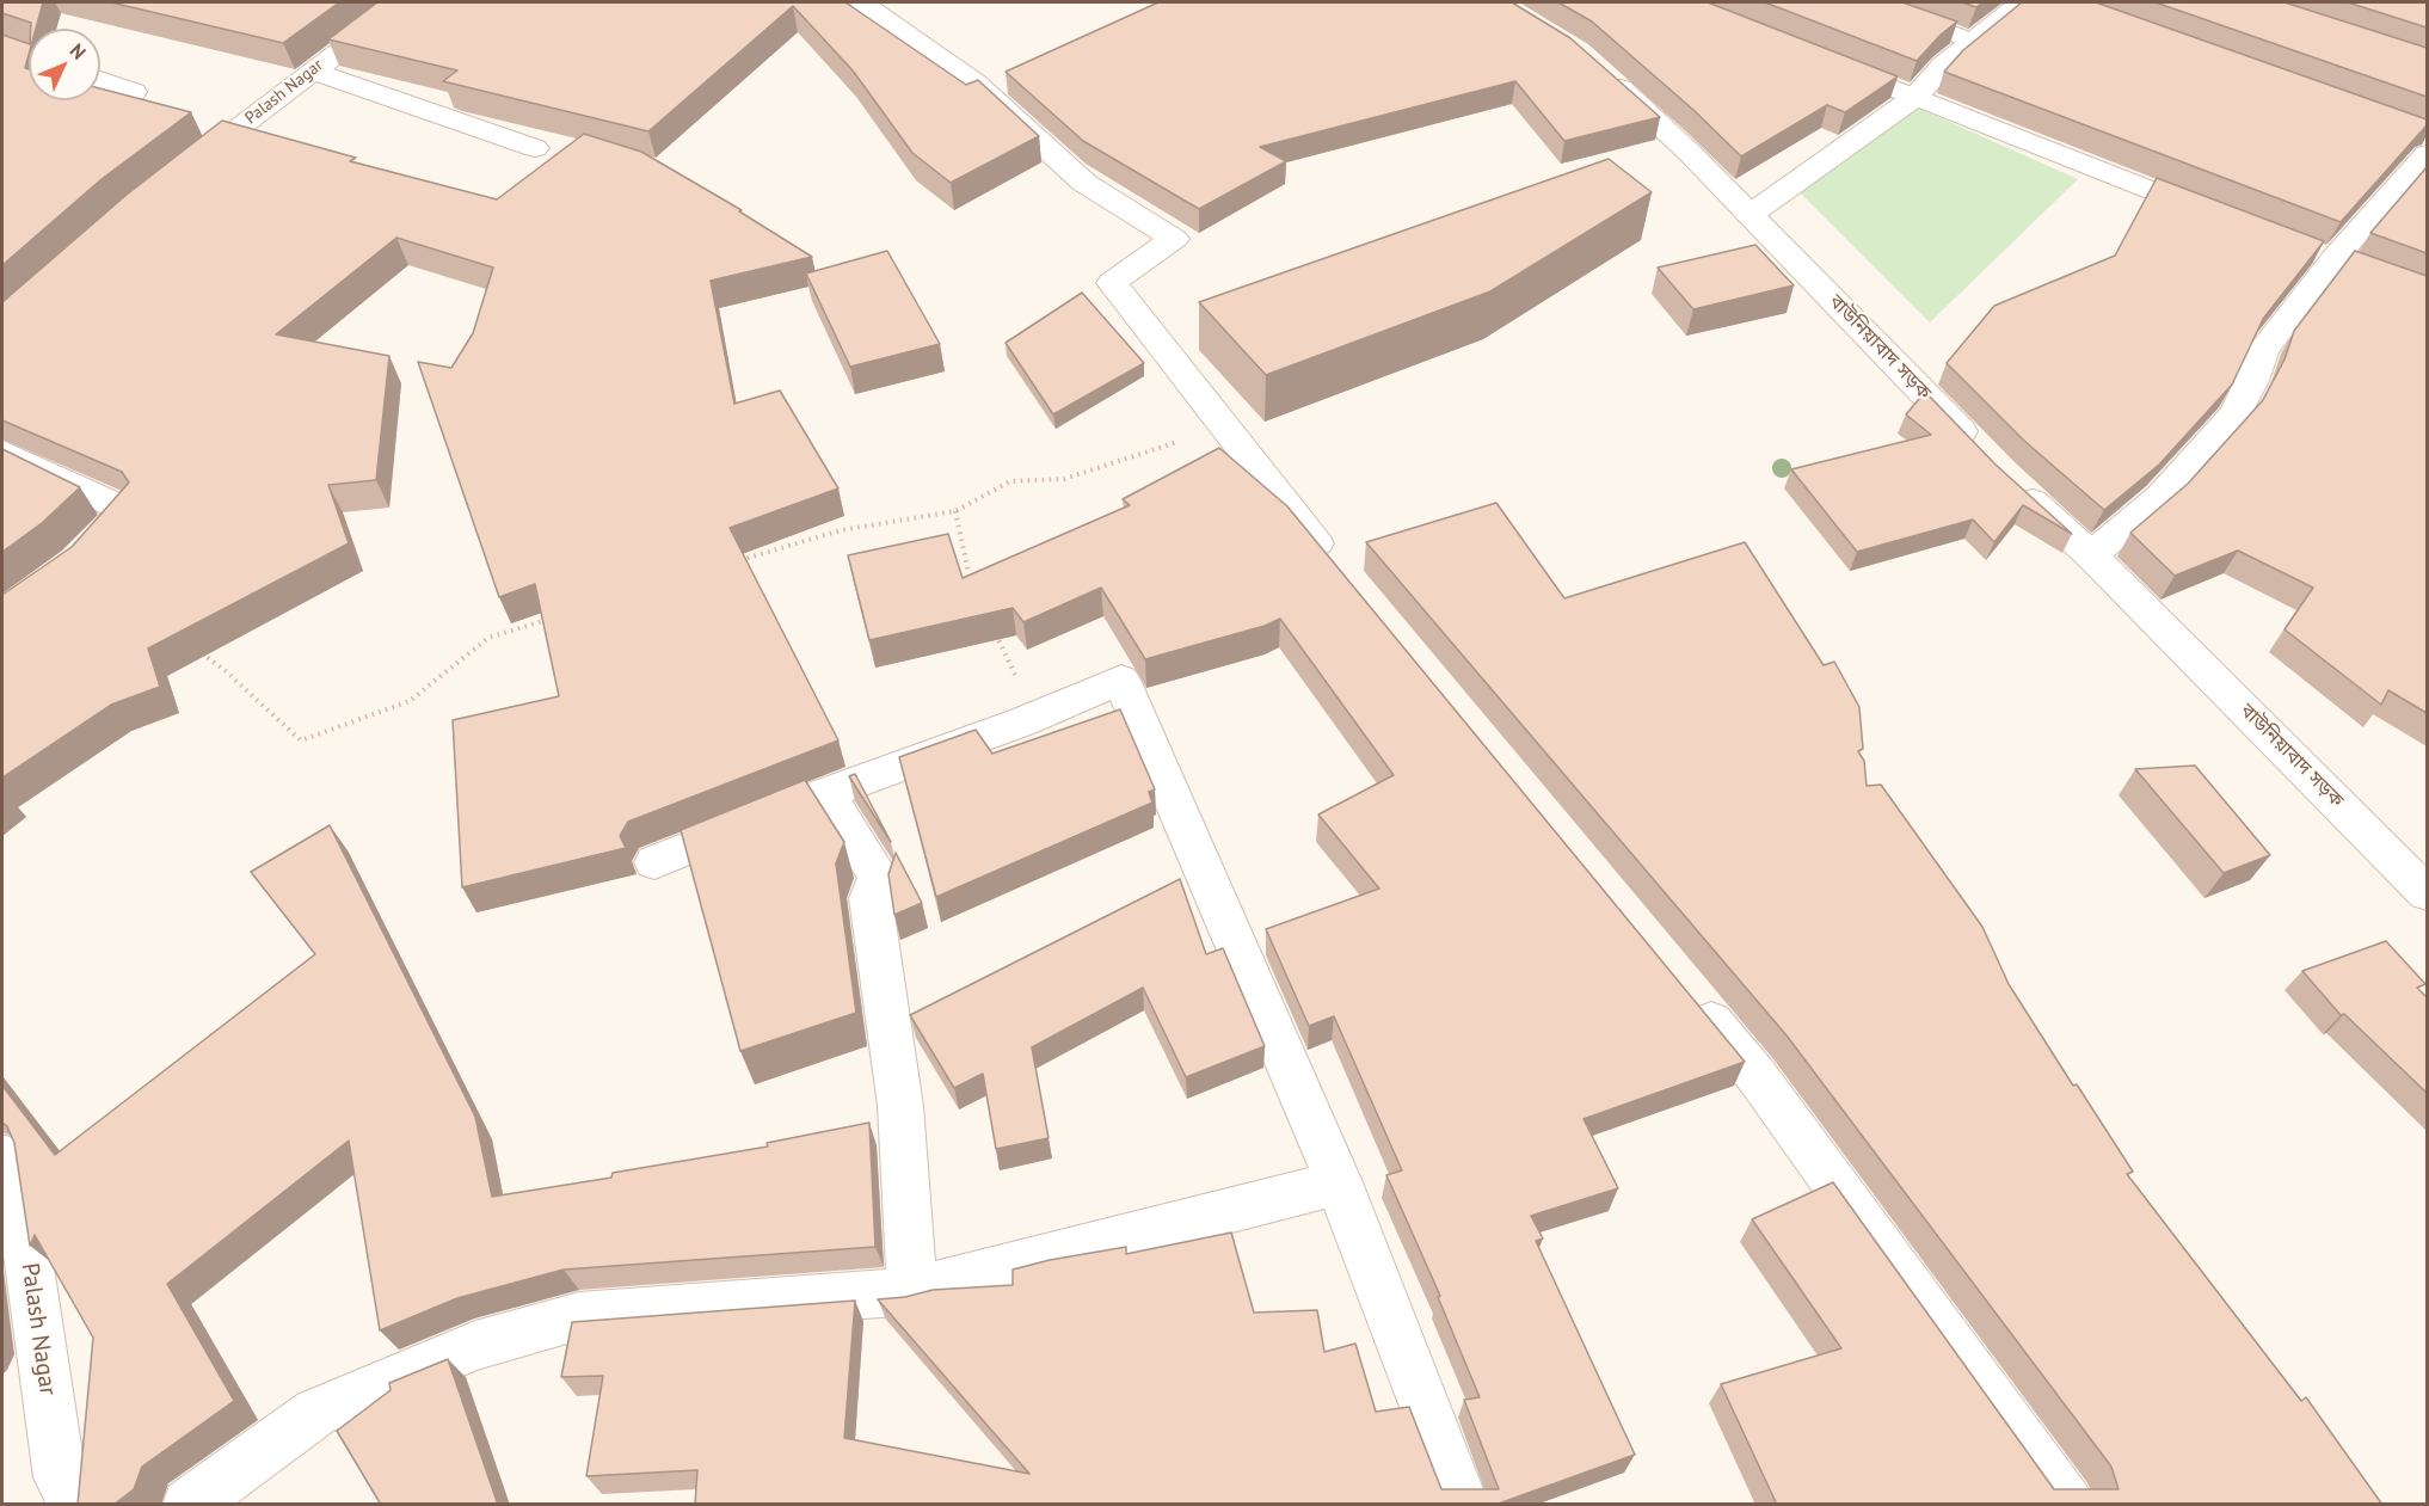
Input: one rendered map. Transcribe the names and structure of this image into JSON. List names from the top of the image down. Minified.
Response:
{"streets":{"street":["Palash Nagar","বাউনিয়াবাদ সড়ক"]},"north":"top right"}
